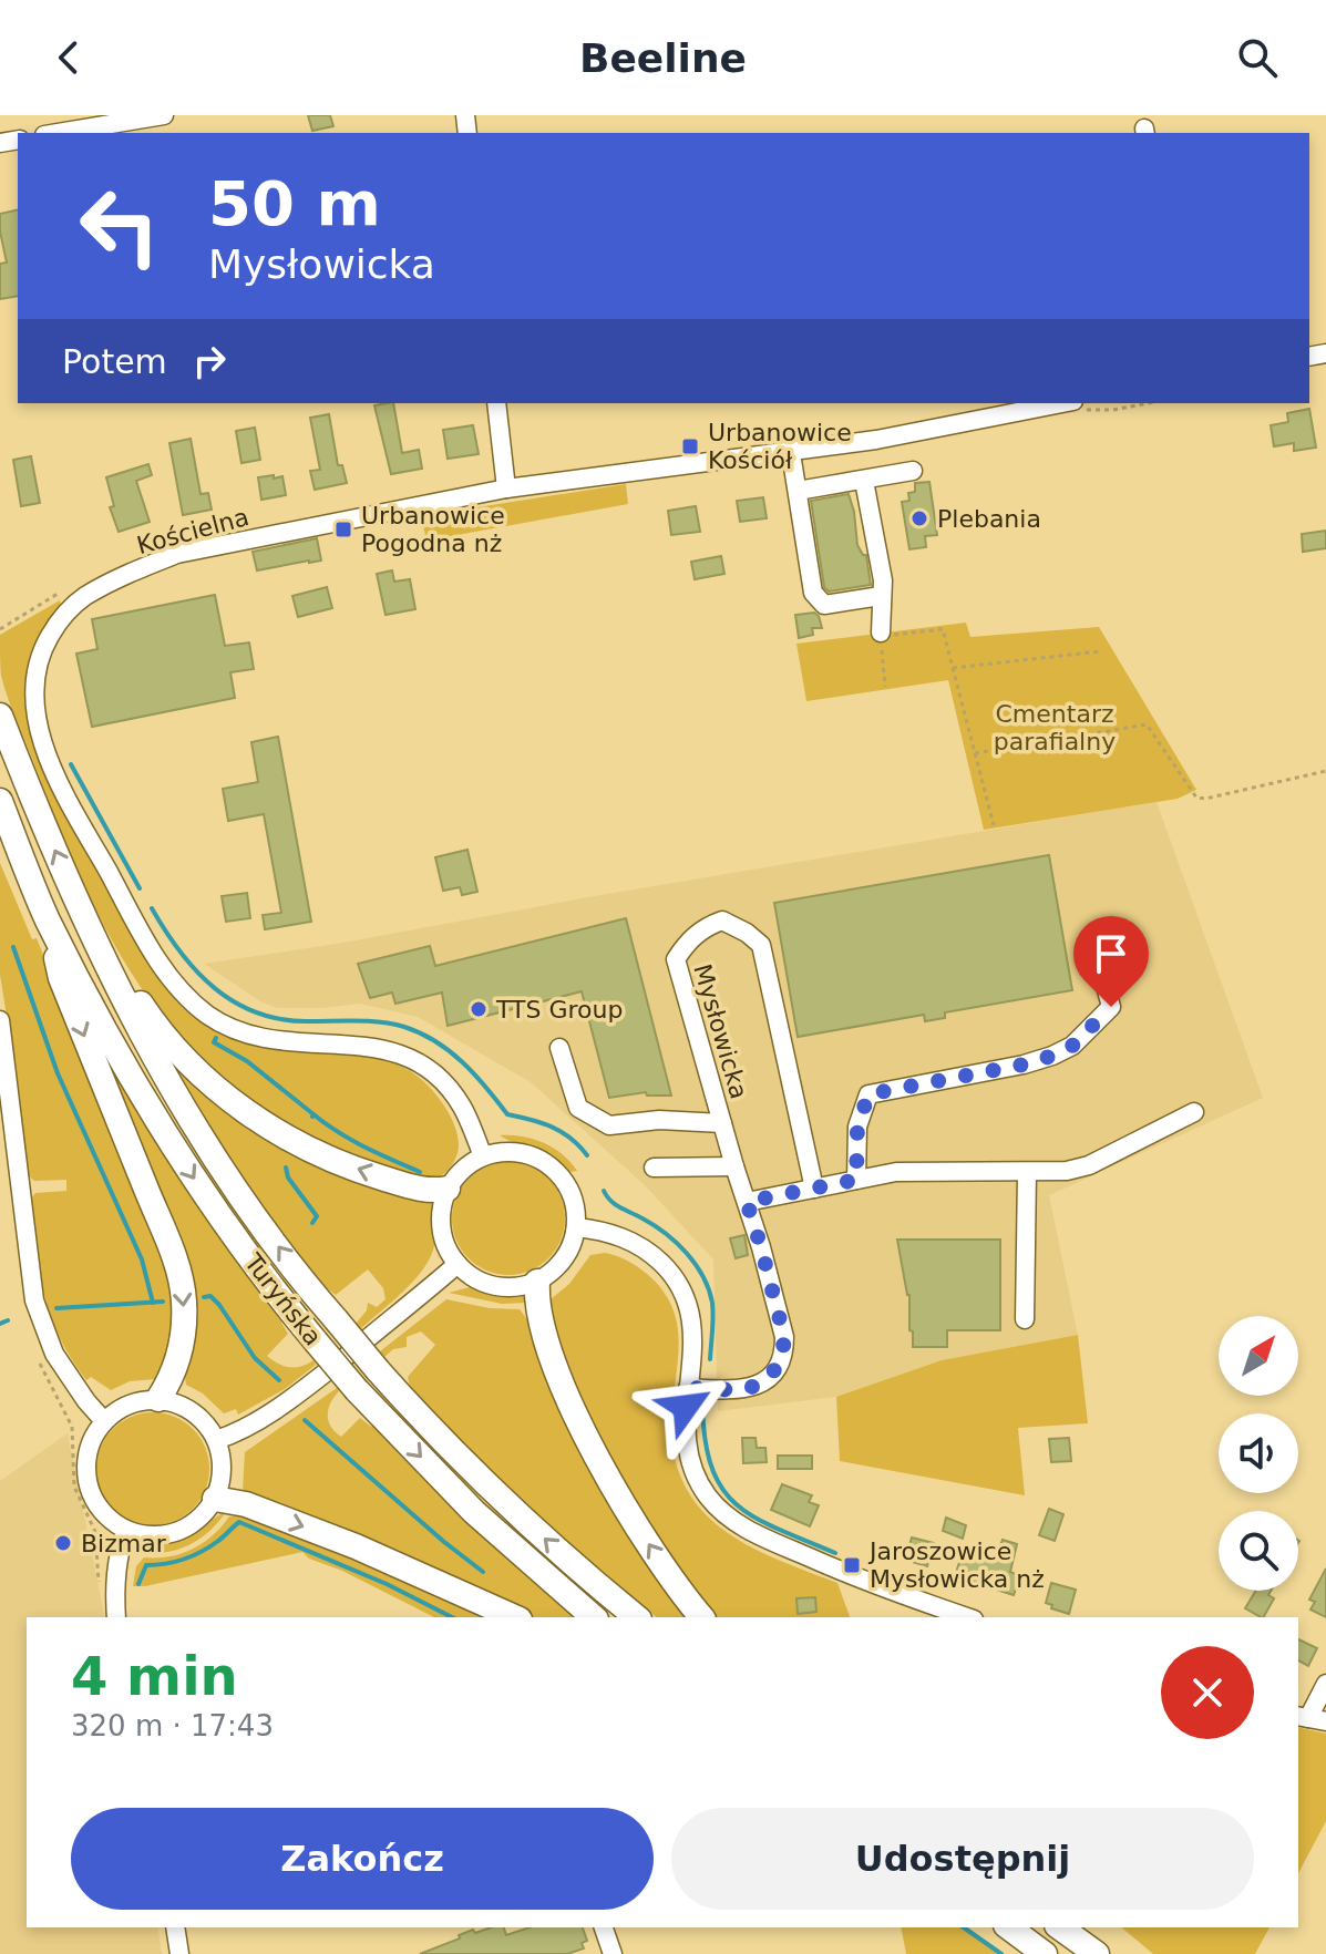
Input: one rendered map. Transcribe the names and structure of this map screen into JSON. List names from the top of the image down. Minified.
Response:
{"streets":{"highway":["Turyńska"],"street":["Kościelna","Mysłowicka"]},"parks":["Cmentarz parafialny"],"places":{"transit":["Urbanowice Kościół","Urbanowice Pogodna nż","Jaroszowice Mysłowicka nż"],"other":["Plebania","TTS Group","Bizmar"]},"north":"top right","page":{"header":"Beeline","turn":["50 m","Mysłowicka"],"then":"Potem","heading":["4 min","320 m · 17:43"],"buttons":["Zakończ","Udostępnij"]}}
